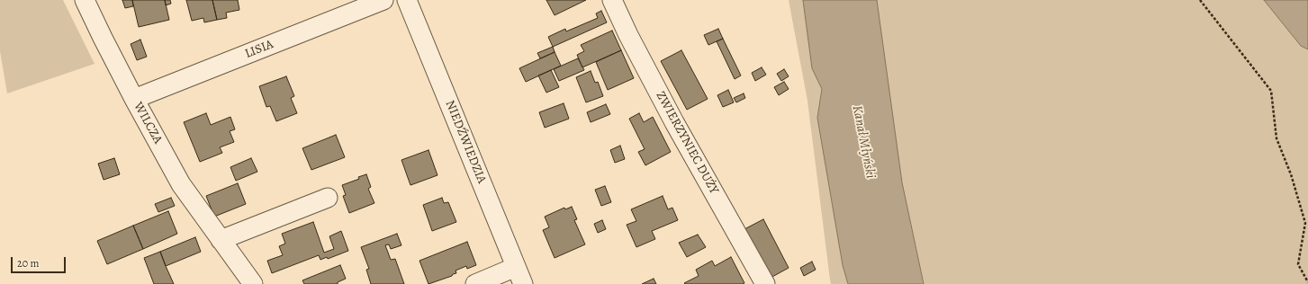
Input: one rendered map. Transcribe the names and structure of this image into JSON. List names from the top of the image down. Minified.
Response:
{"streets":{"street":["LISIA","WILCZA","NIEDŹWIEDZIA","ZWIERZYNIEC DUŻY"]},"crossings":[["LISIA","WILCZA"]],"water":["Kanał Młyński"],"scale_bar":"20 m"}
